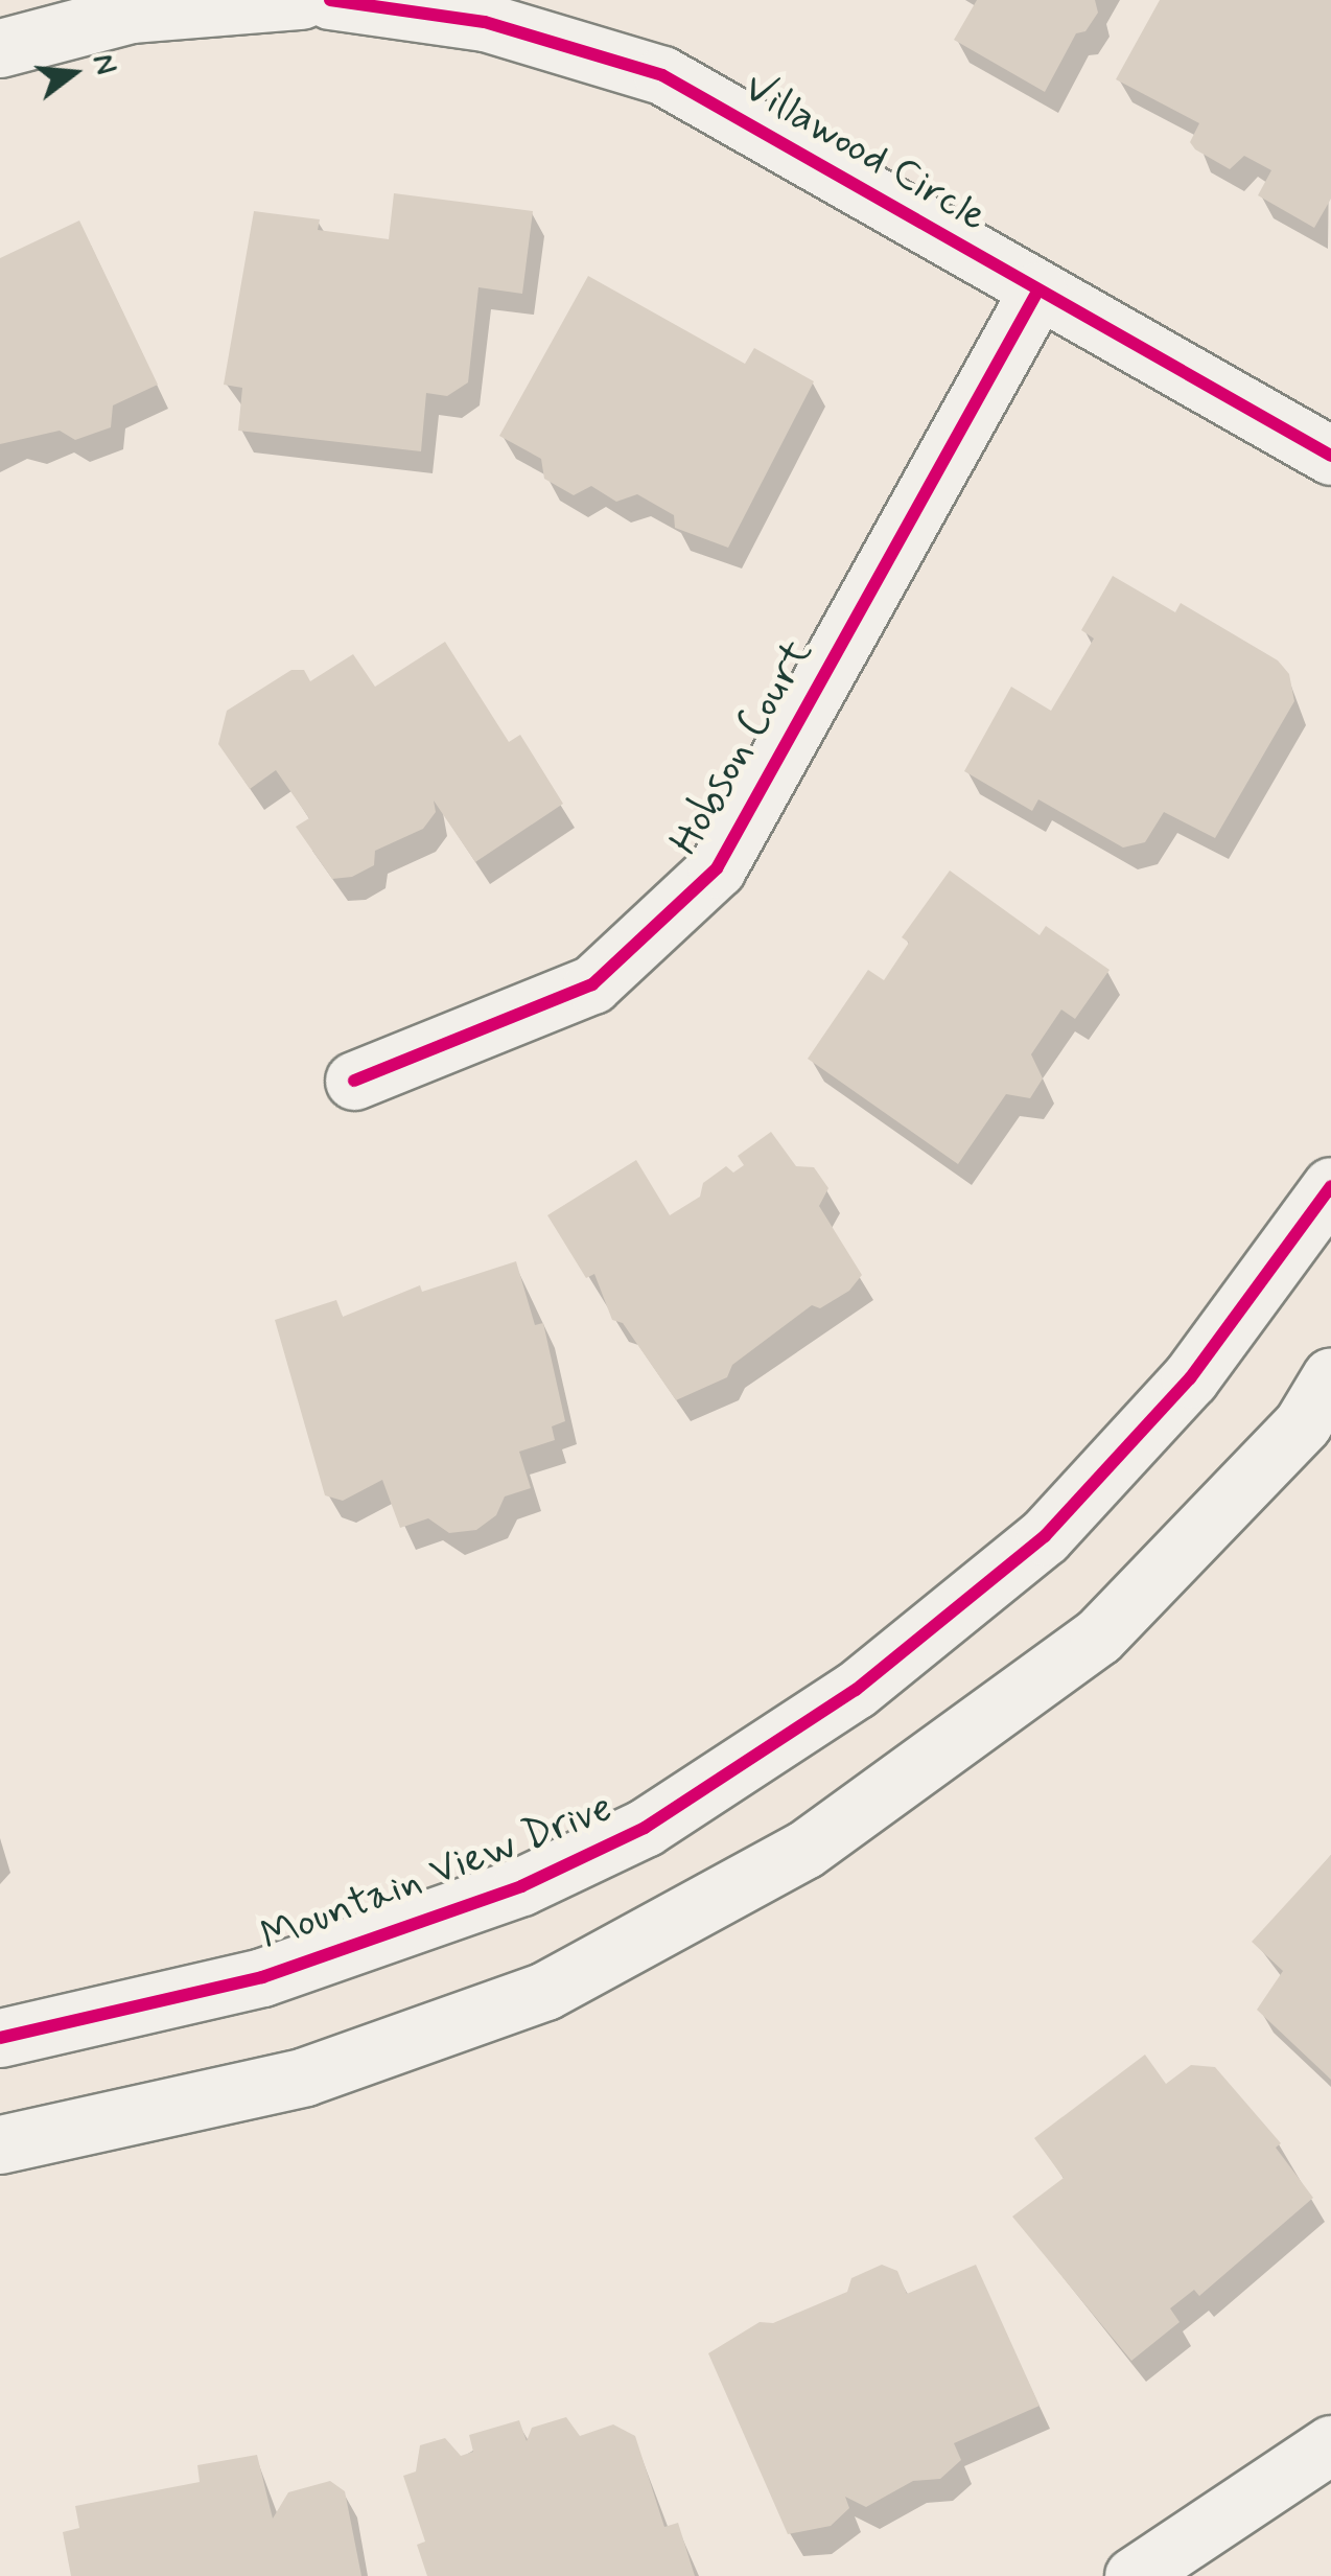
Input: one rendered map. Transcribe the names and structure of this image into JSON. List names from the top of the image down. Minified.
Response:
{"streets":{"street":["Villawood Circle","Hobson Court","Mountain View Drive"]},"crossings":[["Villawood Circle","Hobson Court"]],"north":"right"}
